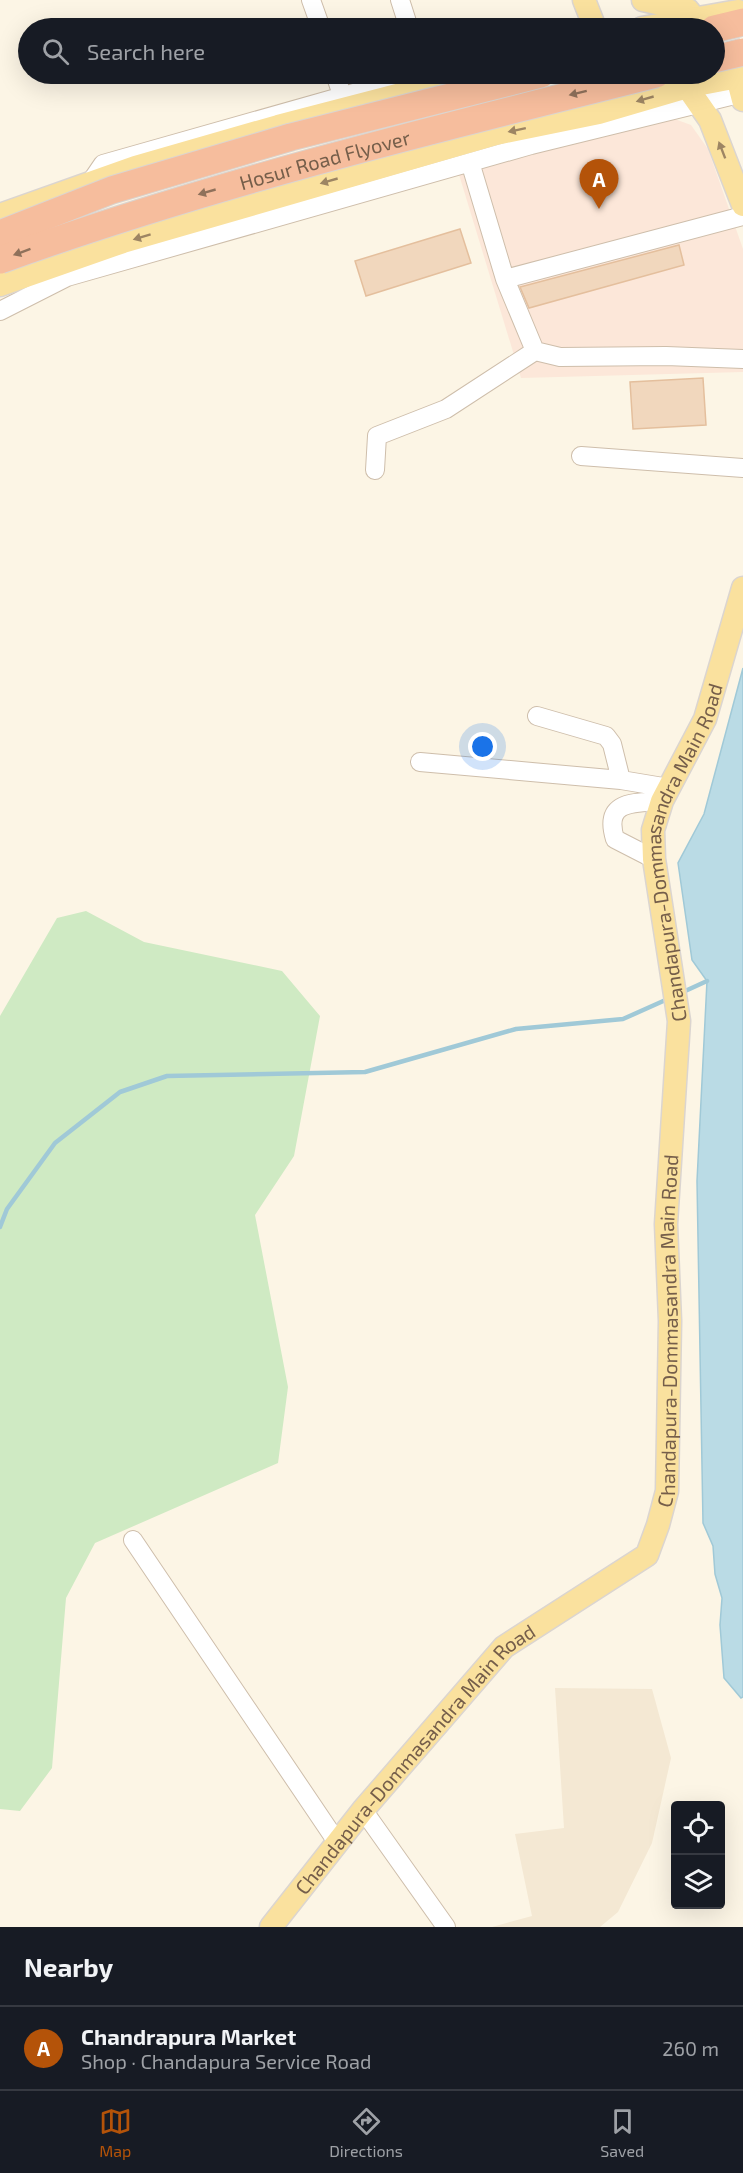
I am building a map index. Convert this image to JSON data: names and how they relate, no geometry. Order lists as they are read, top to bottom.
{
  "streets": {
    "highway": ["Hosur Road Flyover"],
    "main road": ["Chandapura-Dommasandra Main Road"]
  },
  "page": {
    "search": "Search here",
    "pins": "A",
    "heading": "Nearby",
    "list": [
      {
        "mark": "A",
        "name": "Chandrapura Market",
        "note": "Shop · Chandapura Service Road",
        "value": "260 m"
      }
    ],
    "nav": ["Map", "Directions", "Saved"]
  }
}
